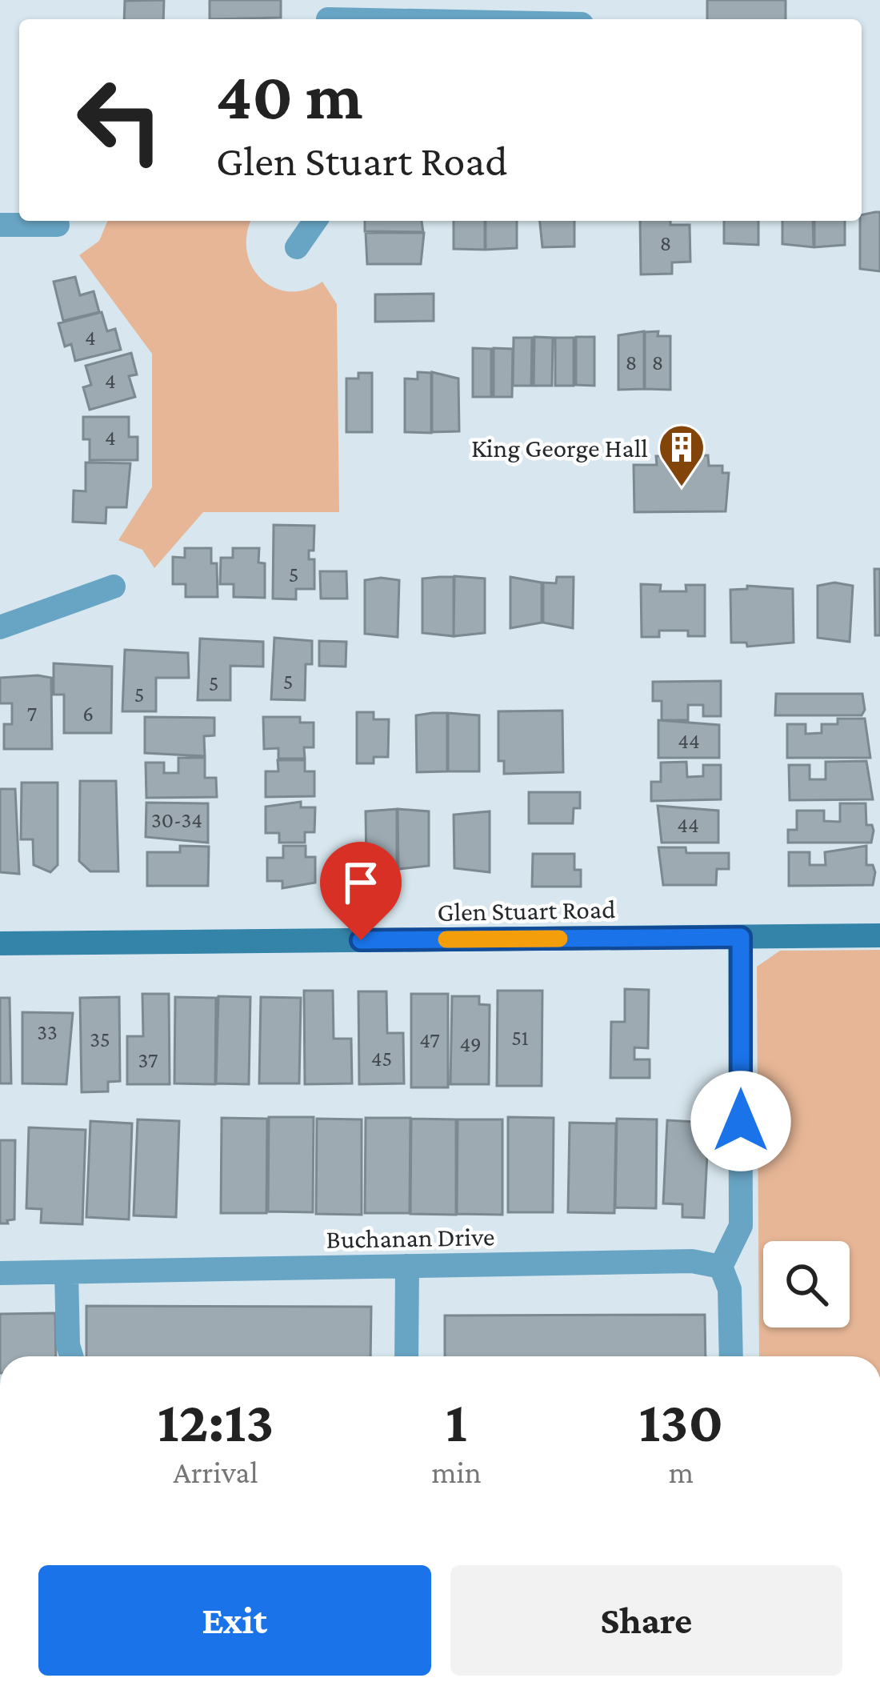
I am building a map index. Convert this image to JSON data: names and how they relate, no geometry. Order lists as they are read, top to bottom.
{
  "streets": {
    "street": ["Glen Stuart Road", "Buchanan Drive"]
  },
  "places": {
    "building": ["King George Hall"]
  },
  "house_numbers": [
    "8",
    "4",
    "8",
    "8",
    "4",
    "4",
    "5",
    "5",
    "5",
    "5",
    "7",
    "6",
    "44",
    "30-34",
    "44",
    "33",
    "51",
    "35",
    "47",
    "49",
    "45",
    "37"
  ],
  "page": {
    "turn": ["40 m", "Glen Stuart Road"],
    "eta": [
      "12:13",
      "Arrival",
      "1",
      "min",
      "130",
      "m"
    ],
    "buttons": ["Exit", "Share"]
  }
}
